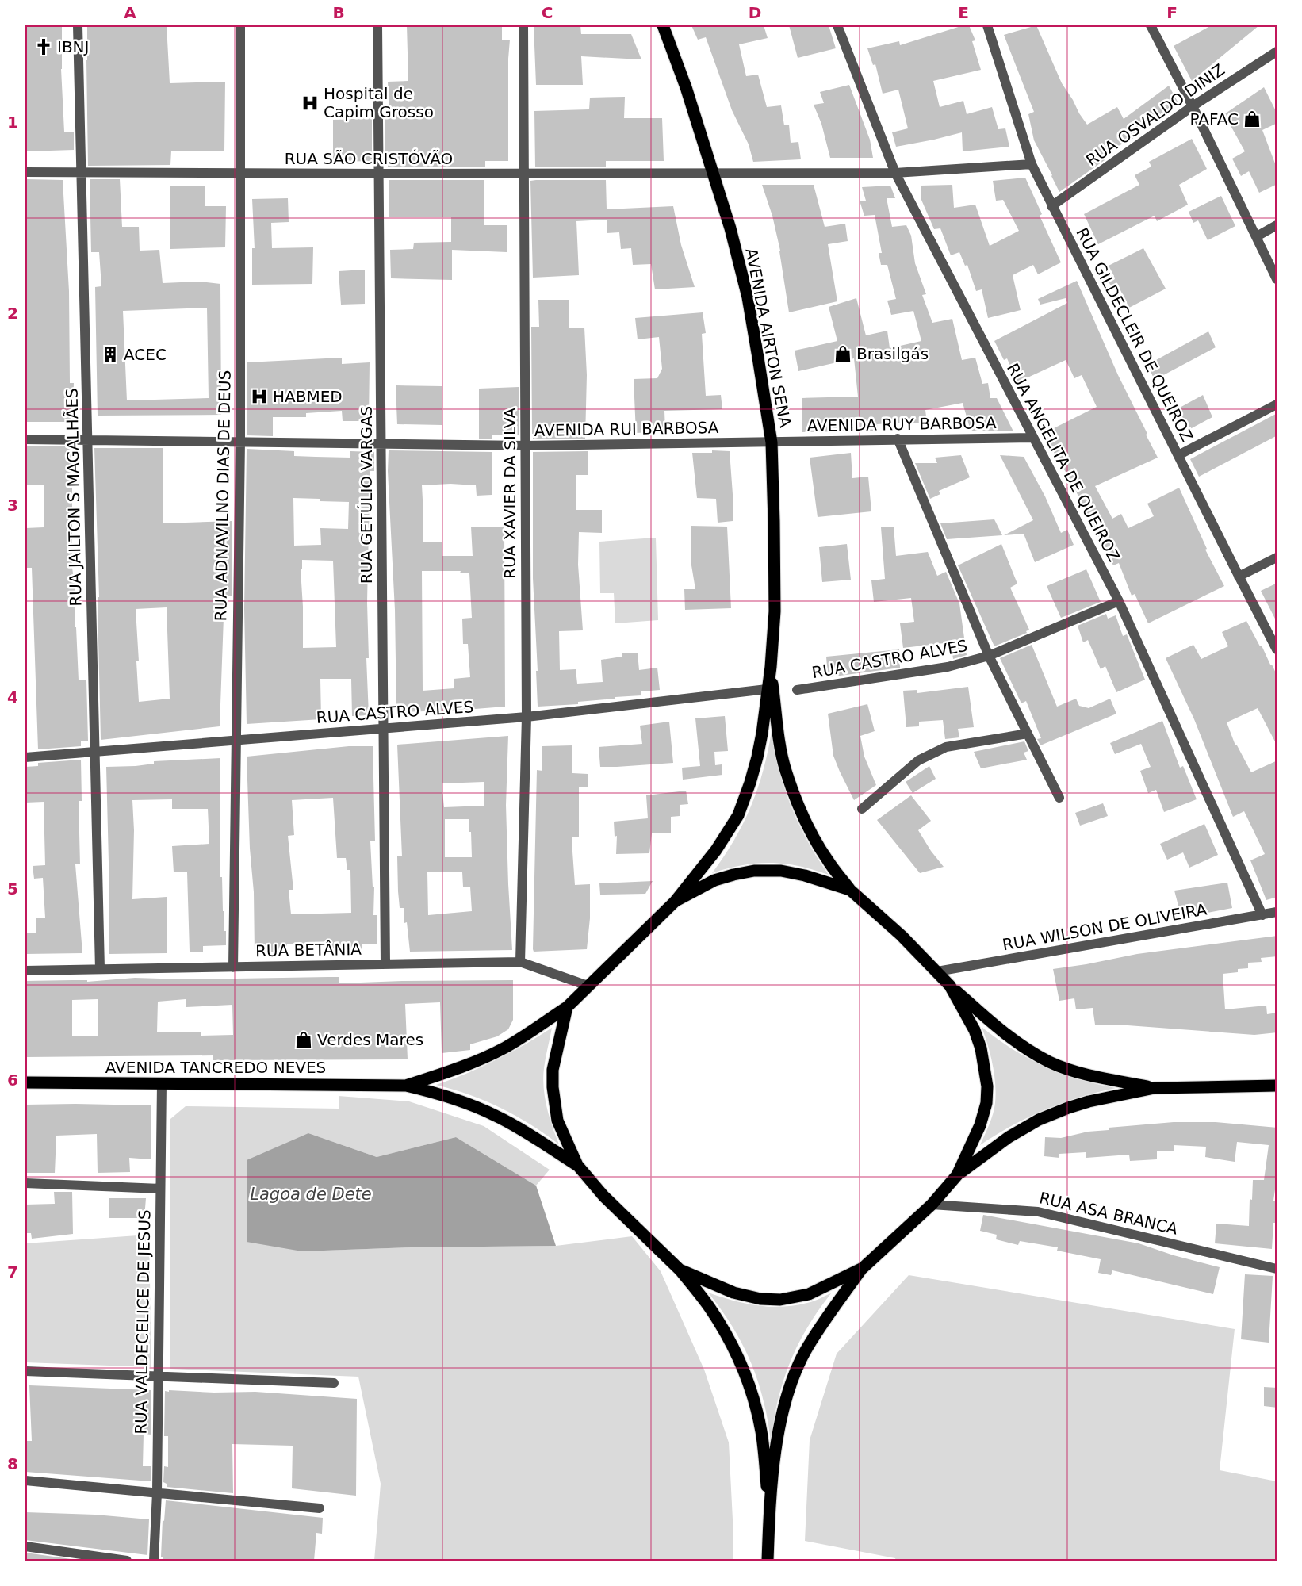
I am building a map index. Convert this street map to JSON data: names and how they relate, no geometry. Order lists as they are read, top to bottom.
{
  "streets": {
    "main road": ["AVENIDA AIRTON SENA", "AVENIDA TANCREDO NEVES"],
    "street": [
      "RUA OSVALDO DINIZ",
      "RUA SÃO CRISTÓVÃO",
      "RUA GILDECLEIR DE QUEIROZ",
      "AVENIDA RUY BARBOSA",
      "AVENIDA RUI BARBOSA",
      "RUA ANGELITA DE QUEIROZ",
      "RUA XAVIER DA SILVA",
      "RUA GETÚLIO VARGAS",
      "RUA ADNAVILNO DIAS DE DEUS",
      "RUA JAILTON S MAGALHÃES",
      "RUA CASTRO ALVES",
      "RUA WILSON DE OLIVEIRA",
      "RUA BETÂNIA",
      "RUA ASA BRANCA",
      "RUA VALDECELICE DE JESUS"
    ]
  },
  "crossings": [
    ["RUA OSVALDO DINIZ", "RUA GILDECLEIR DE QUEIROZ"],
    ["RUA SÃO CRISTÓVÃO", "RUA GILDECLEIR DE QUEIROZ"],
    ["RUA SÃO CRISTÓVÃO", "AVENIDA AIRTON SENA"],
    ["RUA SÃO CRISTÓVÃO", "RUA ANGELITA DE QUEIROZ"],
    ["RUA SÃO CRISTÓVÃO", "RUA XAVIER DA SILVA"],
    ["RUA SÃO CRISTÓVÃO", "RUA GETÚLIO VARGAS"],
    ["RUA SÃO CRISTÓVÃO", "RUA ADNAVILNO DIAS DE DEUS"],
    ["RUA SÃO CRISTÓVÃO", "RUA JAILTON S MAGALHÃES"],
    ["AVENIDA AIRTON SENA", "AVENIDA RUY BARBOSA"],
    ["AVENIDA AIRTON SENA", "AVENIDA RUI BARBOSA"],
    ["AVENIDA RUY BARBOSA", "AVENIDA RUI BARBOSA"],
    ["AVENIDA RUY BARBOSA", "RUA ANGELITA DE QUEIROZ"],
    ["AVENIDA RUI BARBOSA", "RUA XAVIER DA SILVA"],
    ["AVENIDA RUI BARBOSA", "RUA GETÚLIO VARGAS"],
    ["AVENIDA RUI BARBOSA", "RUA ADNAVILNO DIAS DE DEUS"],
    ["AVENIDA RUI BARBOSA", "RUA JAILTON S MAGALHÃES"],
    ["RUA ANGELITA DE QUEIROZ", "RUA CASTRO ALVES"],
    ["RUA ANGELITA DE QUEIROZ", "RUA WILSON DE OLIVEIRA"],
    ["RUA XAVIER DA SILVA", "RUA CASTRO ALVES"],
    ["RUA XAVIER DA SILVA", "RUA BETÂNIA"],
    ["RUA GETÚLIO VARGAS", "RUA CASTRO ALVES"],
    ["RUA GETÚLIO VARGAS", "RUA BETÂNIA"],
    ["RUA ADNAVILNO DIAS DE DEUS", "RUA CASTRO ALVES"],
    ["RUA ADNAVILNO DIAS DE DEUS", "RUA BETÂNIA"],
    ["RUA JAILTON S MAGALHÃES", "RUA CASTRO ALVES"],
    ["RUA JAILTON S MAGALHÃES", "RUA BETÂNIA"],
    ["AVENIDA TANCREDO NEVES", "RUA VALDECELICE DE JESUS"]
  ],
  "water": ["Lagoa de Dete"],
  "places": {
    "church": ["IBNJ"],
    "hospital": ["Hospital de Capim Grosso", "HABMED"],
    "shop": ["PAFAC", "Brasilgás", "Verdes Mares"],
    "building": ["ACEC"]
  },
  "grid": {
    "columns": [
      "A",
      "B",
      "C",
      "D",
      "E",
      "F"
    ],
    "rows": [
      "1",
      "2",
      "3",
      "4",
      "5",
      "6",
      "7",
      "8"
    ]
  }
}
